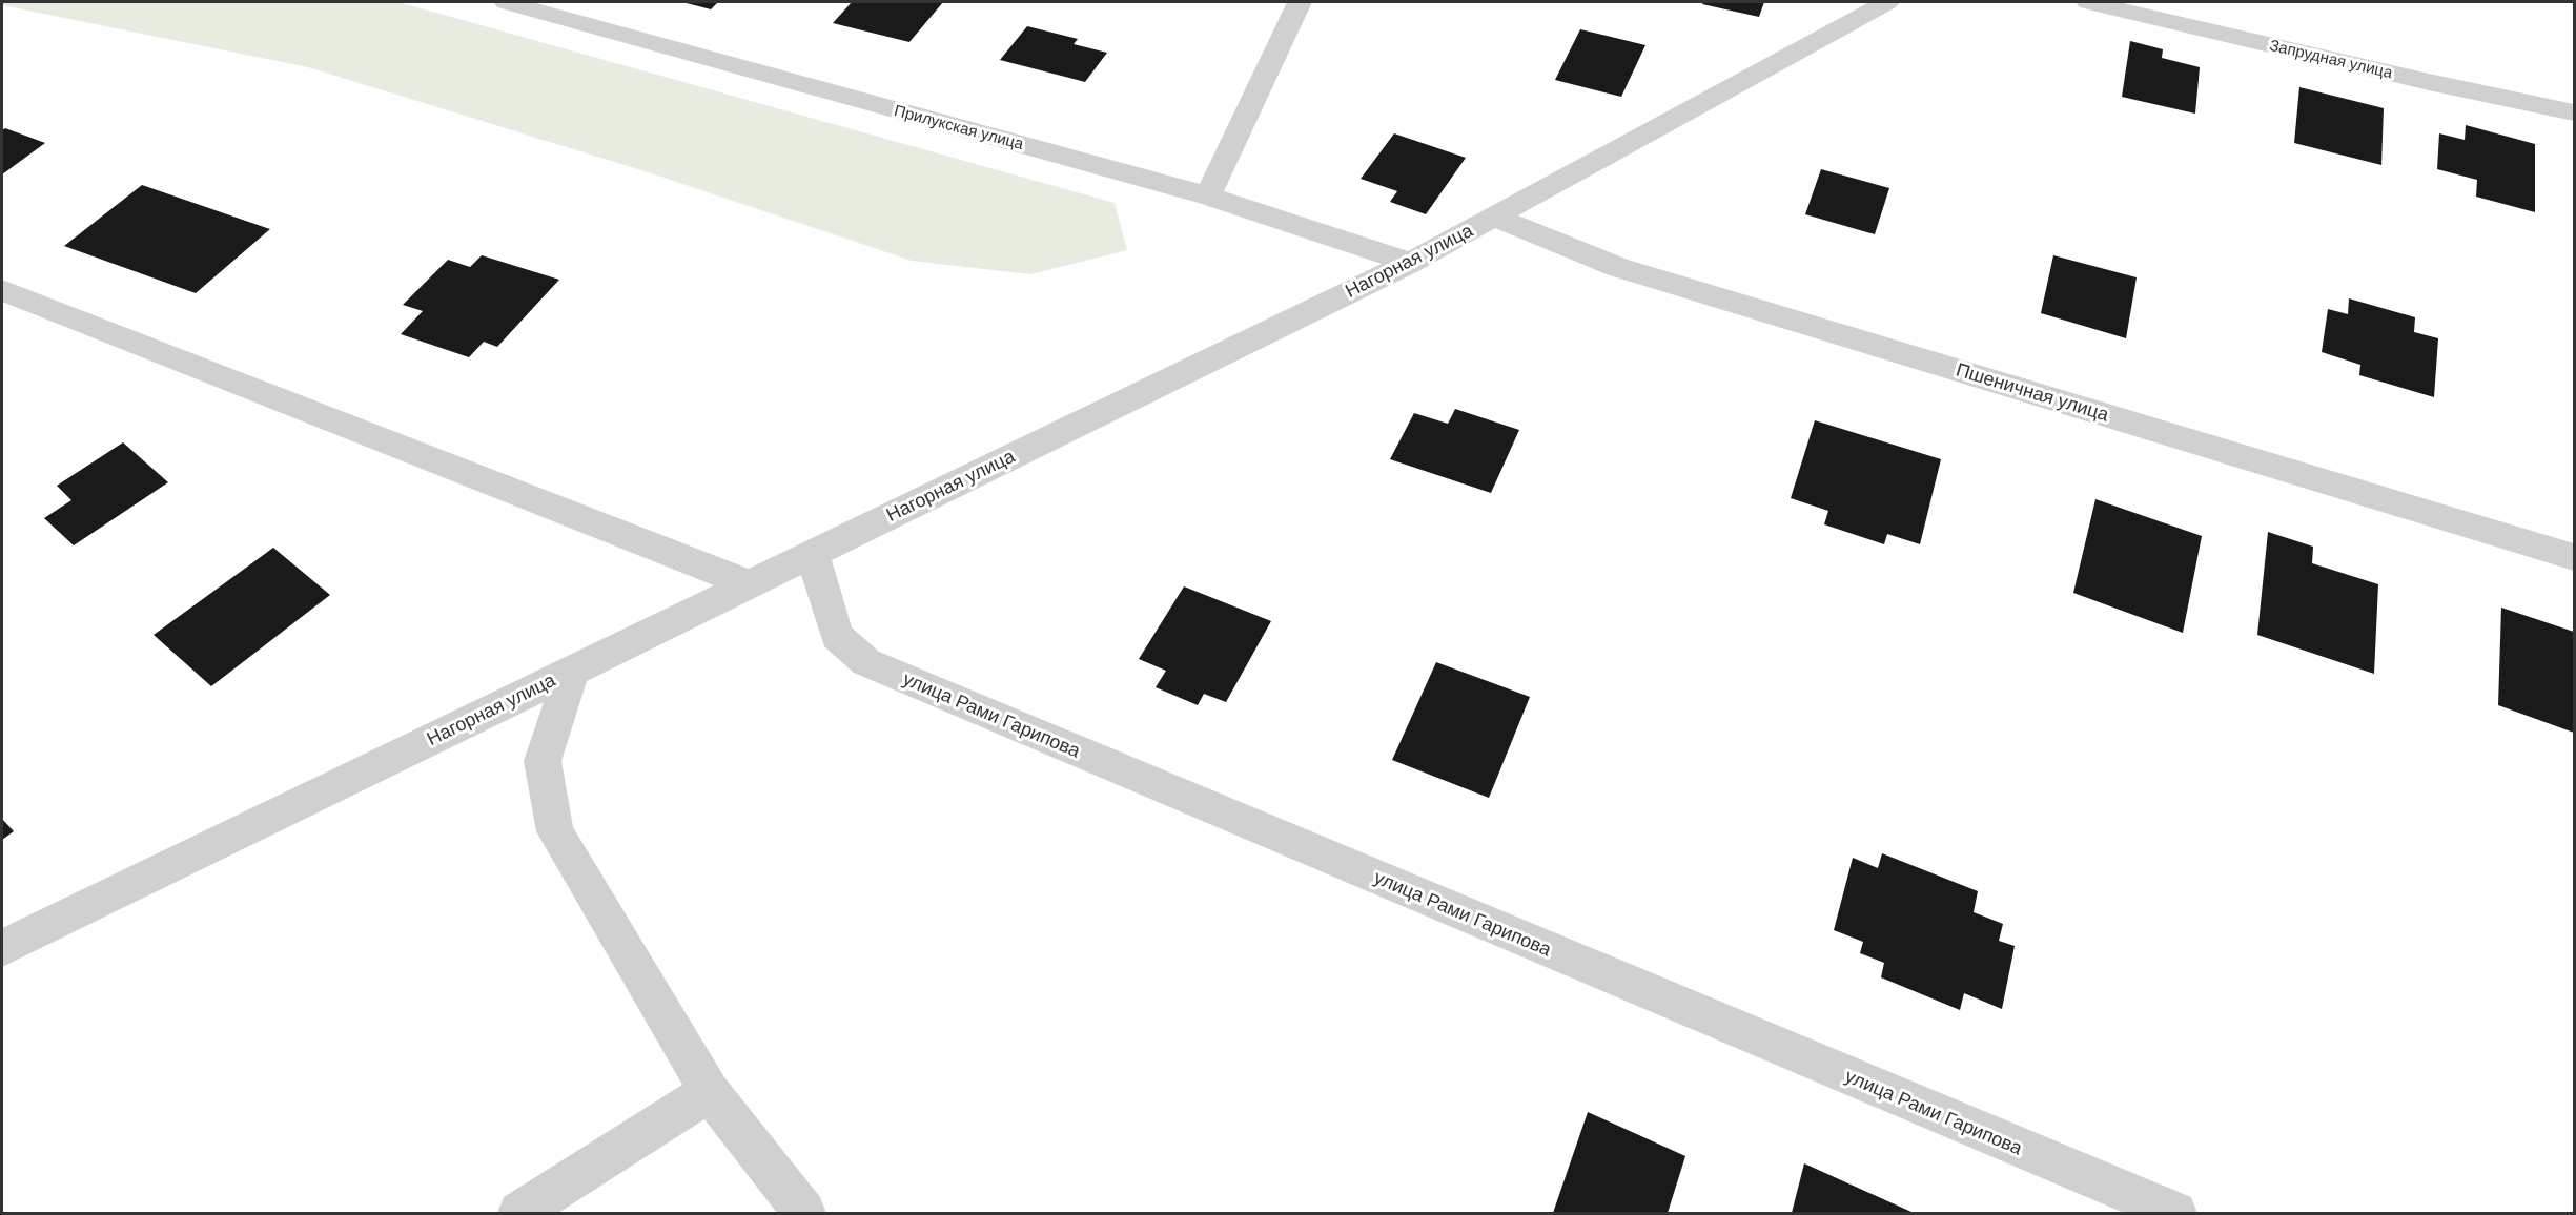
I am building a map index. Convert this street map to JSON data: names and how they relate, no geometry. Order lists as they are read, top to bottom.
{
  "streets": {
    "street": [
      "Запрудная улица",
      "Прилукская улица",
      "Нагорная улица",
      "Пшеничная улица",
      "улица Рами Гарипова"
    ]
  },
  "crossings": [
    ["Прилукская улица", "Нагорная улица"],
    ["Нагорная улица", "Пшеничная улица"],
    ["Нагорная улица", "улица Рами Гарипова"]
  ]
}
